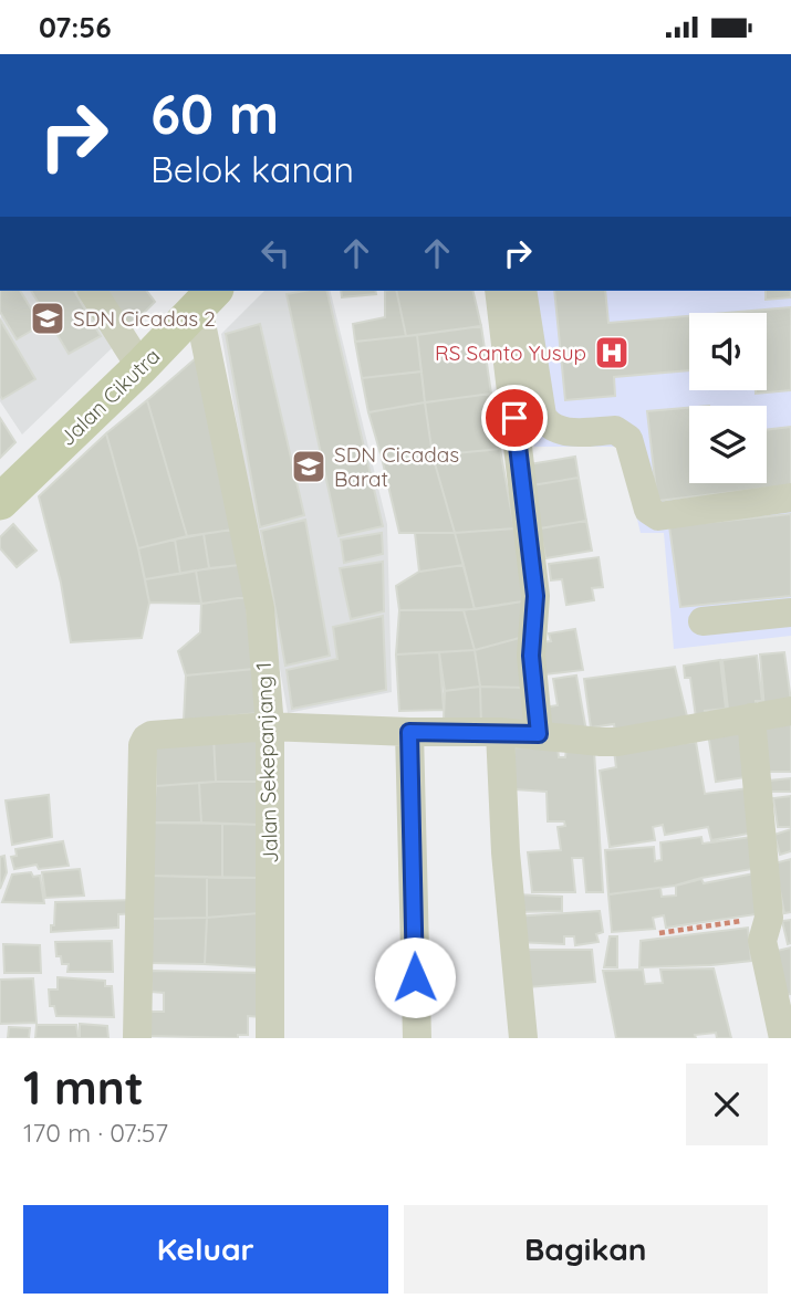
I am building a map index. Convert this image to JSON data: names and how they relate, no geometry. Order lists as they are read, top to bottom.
{
  "streets": {
    "main road": ["Jalan Cikutra"],
    "street": ["Jalan Sekepanjang 1"]
  },
  "crossings": [
    ["Jalan Cikutra", "Jalan Sekepanjang 1"]
  ],
  "places": {
    "school or university": ["SDN Cicadas 2", "SDN Cicadas Barat"],
    "hospital": ["RS Santo Yusup"]
  },
  "page": {
    "status": "07:56",
    "turn": ["60 m", "Belok kanan"],
    "heading": ["1 mnt", "170 m · 07:57"],
    "buttons": ["Keluar", "Bagikan"]
  }
}
